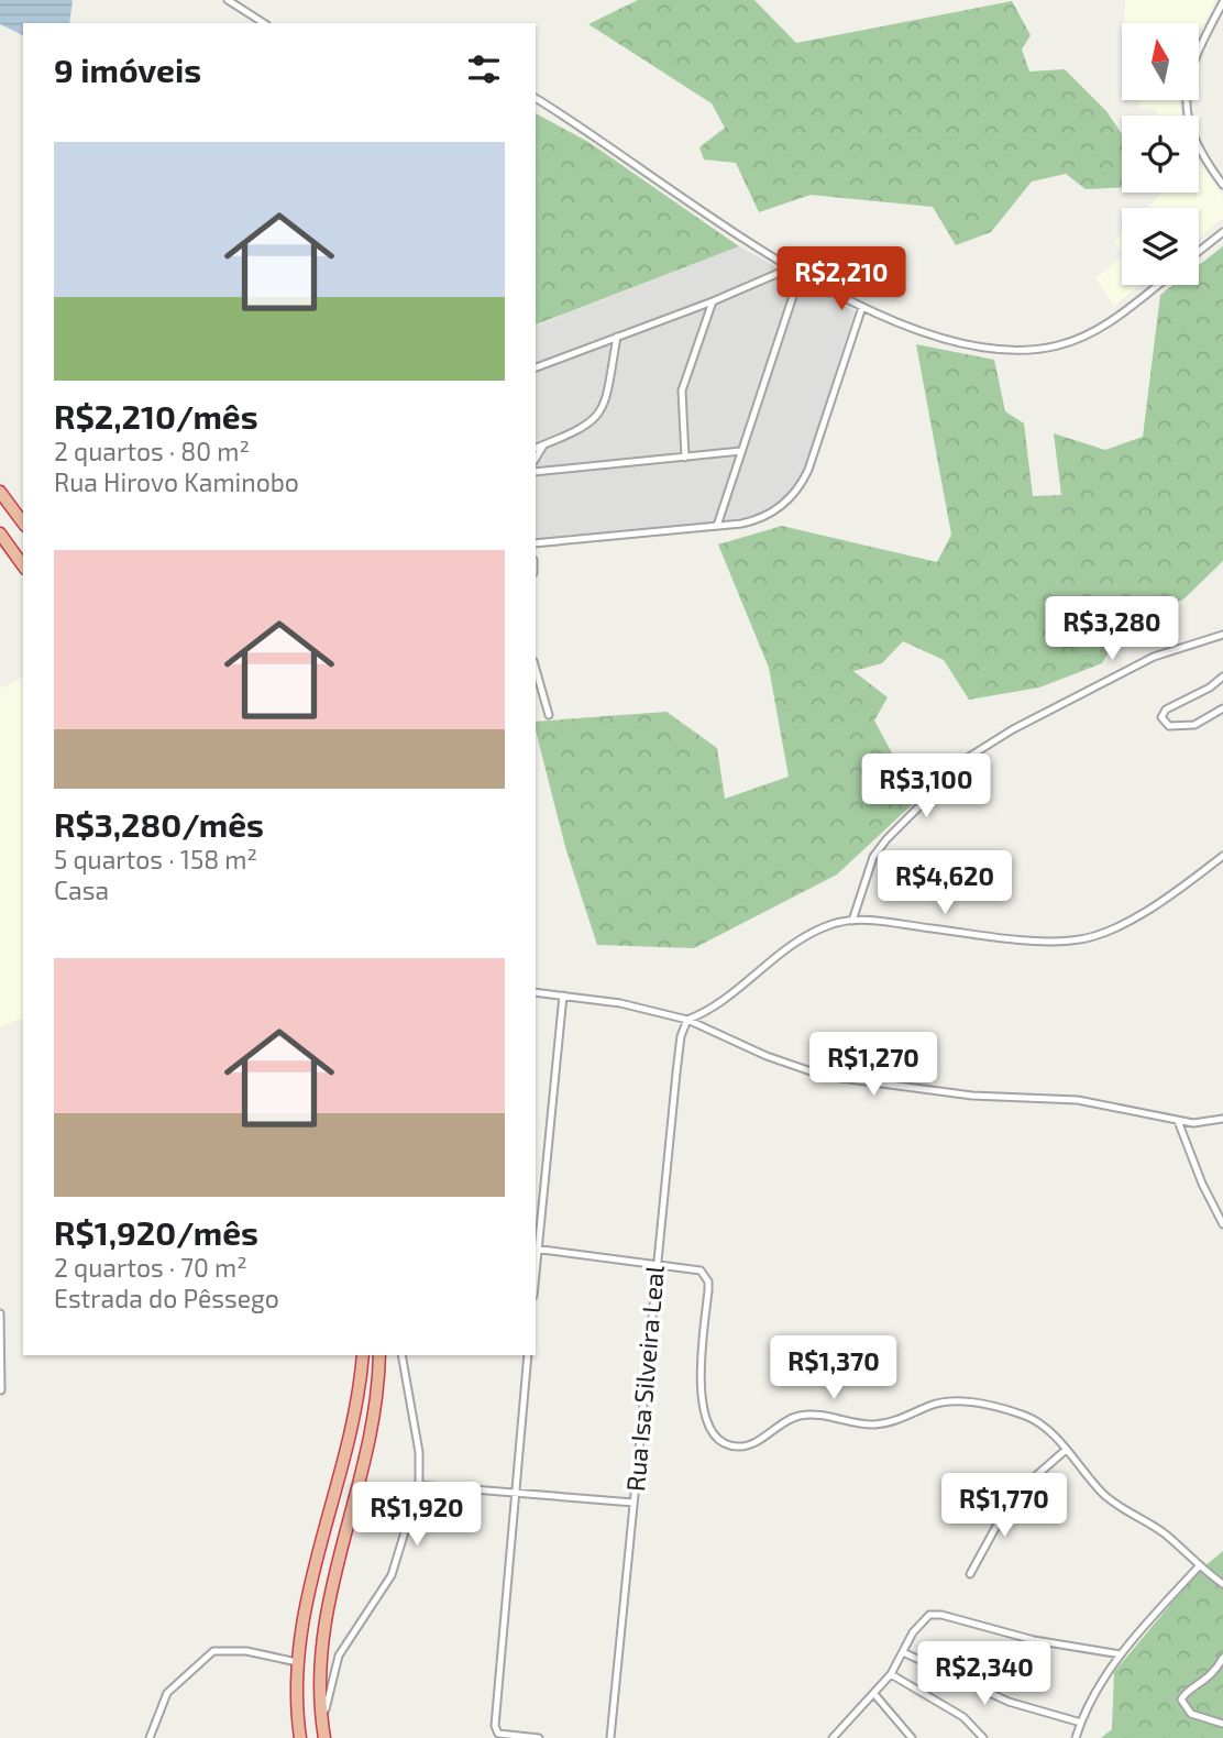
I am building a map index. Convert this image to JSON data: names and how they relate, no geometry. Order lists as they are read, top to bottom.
{
  "streets": {
    "street": ["Rua Isa Silveira Leal"]
  },
  "north": "top",
  "page": {
    "heading": "9 imóveis",
    "list": [
      {
        "name": "R$2,210/mês",
        "note": "2 quartos · 80 m² · Rua Hirovo Kaminobo"
      },
      {
        "name": "R$3,280/mês",
        "note": "5 quartos · 158 m² · Casa"
      },
      {
        "name": "R$1,920/mês",
        "note": "2 quartos · 70 m² · Estrada do Pêssego"
      }
    ],
    "price": [
      "R$2,210",
      "R$3,280",
      "R$3,100",
      "R$4,620",
      "R$1,270",
      "R$1,370",
      "R$1,770",
      "R$1,920",
      "R$2,340"
    ]
  }
}
